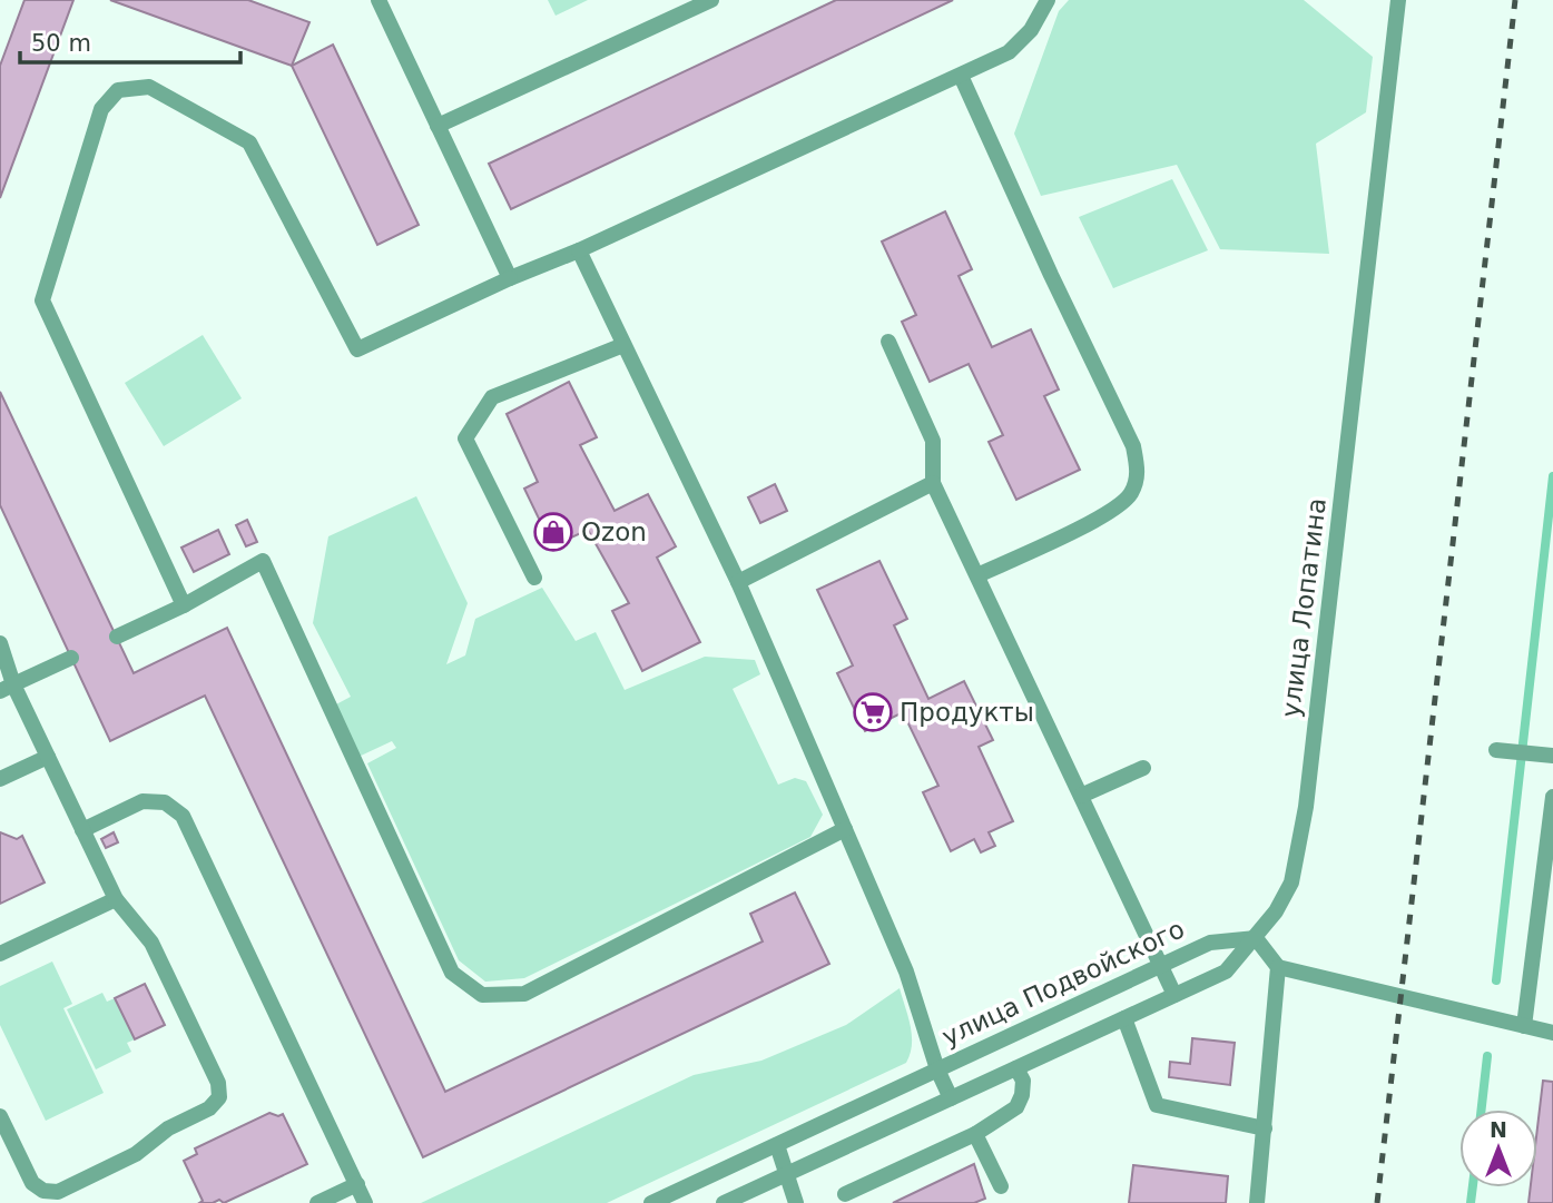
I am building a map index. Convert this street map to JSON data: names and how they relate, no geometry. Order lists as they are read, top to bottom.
{
  "streets": {
    "street": ["улица Лопатина", "улица Подвойского"]
  },
  "crossings": [
    ["улица Лопатина", "улица Подвойского"]
  ],
  "places": {
    "shop": ["Ozon"],
    "supermarket": ["Продукты"]
  },
  "scale_bar": "50 m",
  "north": "top"
}
